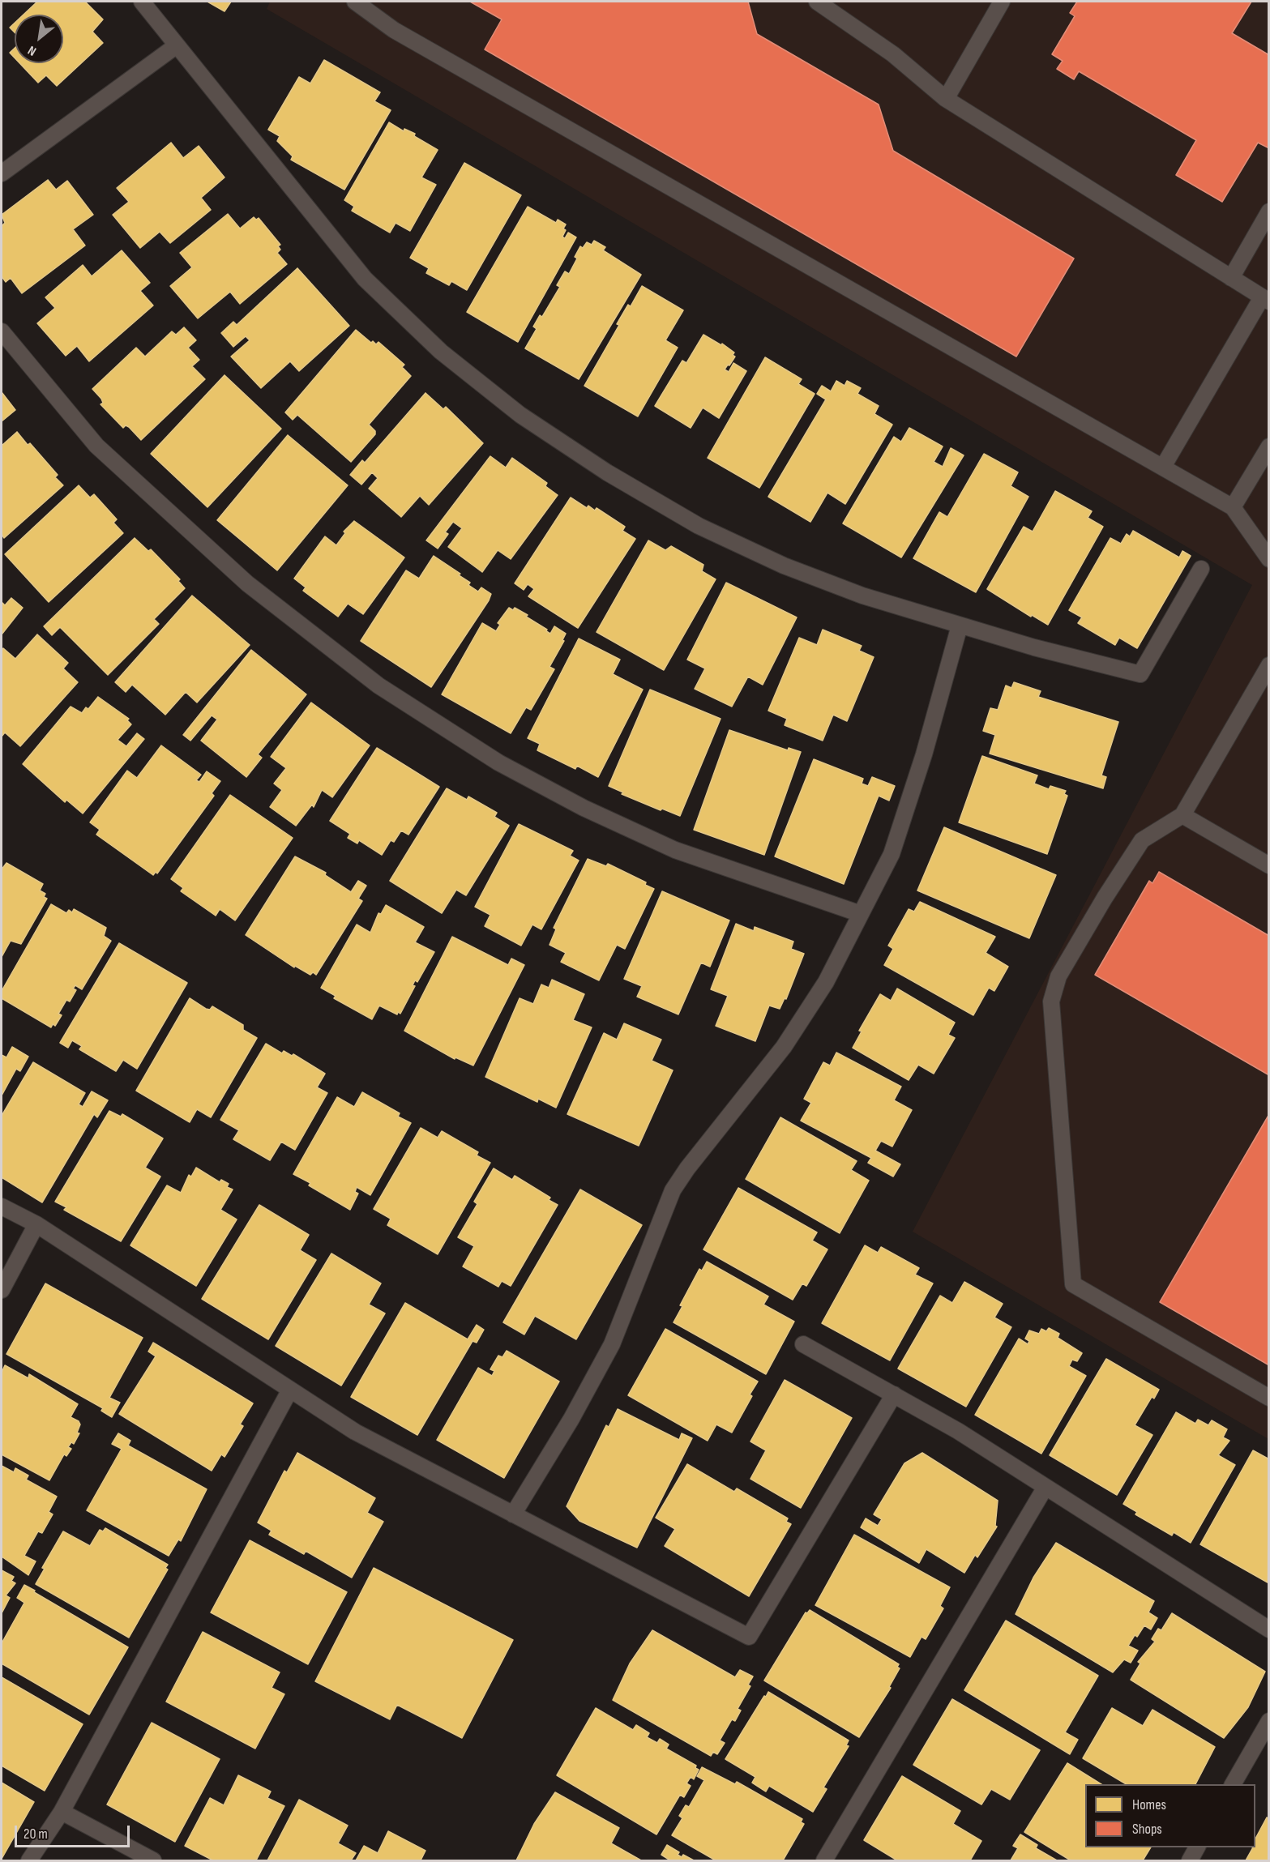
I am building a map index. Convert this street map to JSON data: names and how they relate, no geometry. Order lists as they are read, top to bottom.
{
  "legend": ["Homes", "Shops"],
  "scale_bar": "20 m",
  "north": "bottom left"
}
